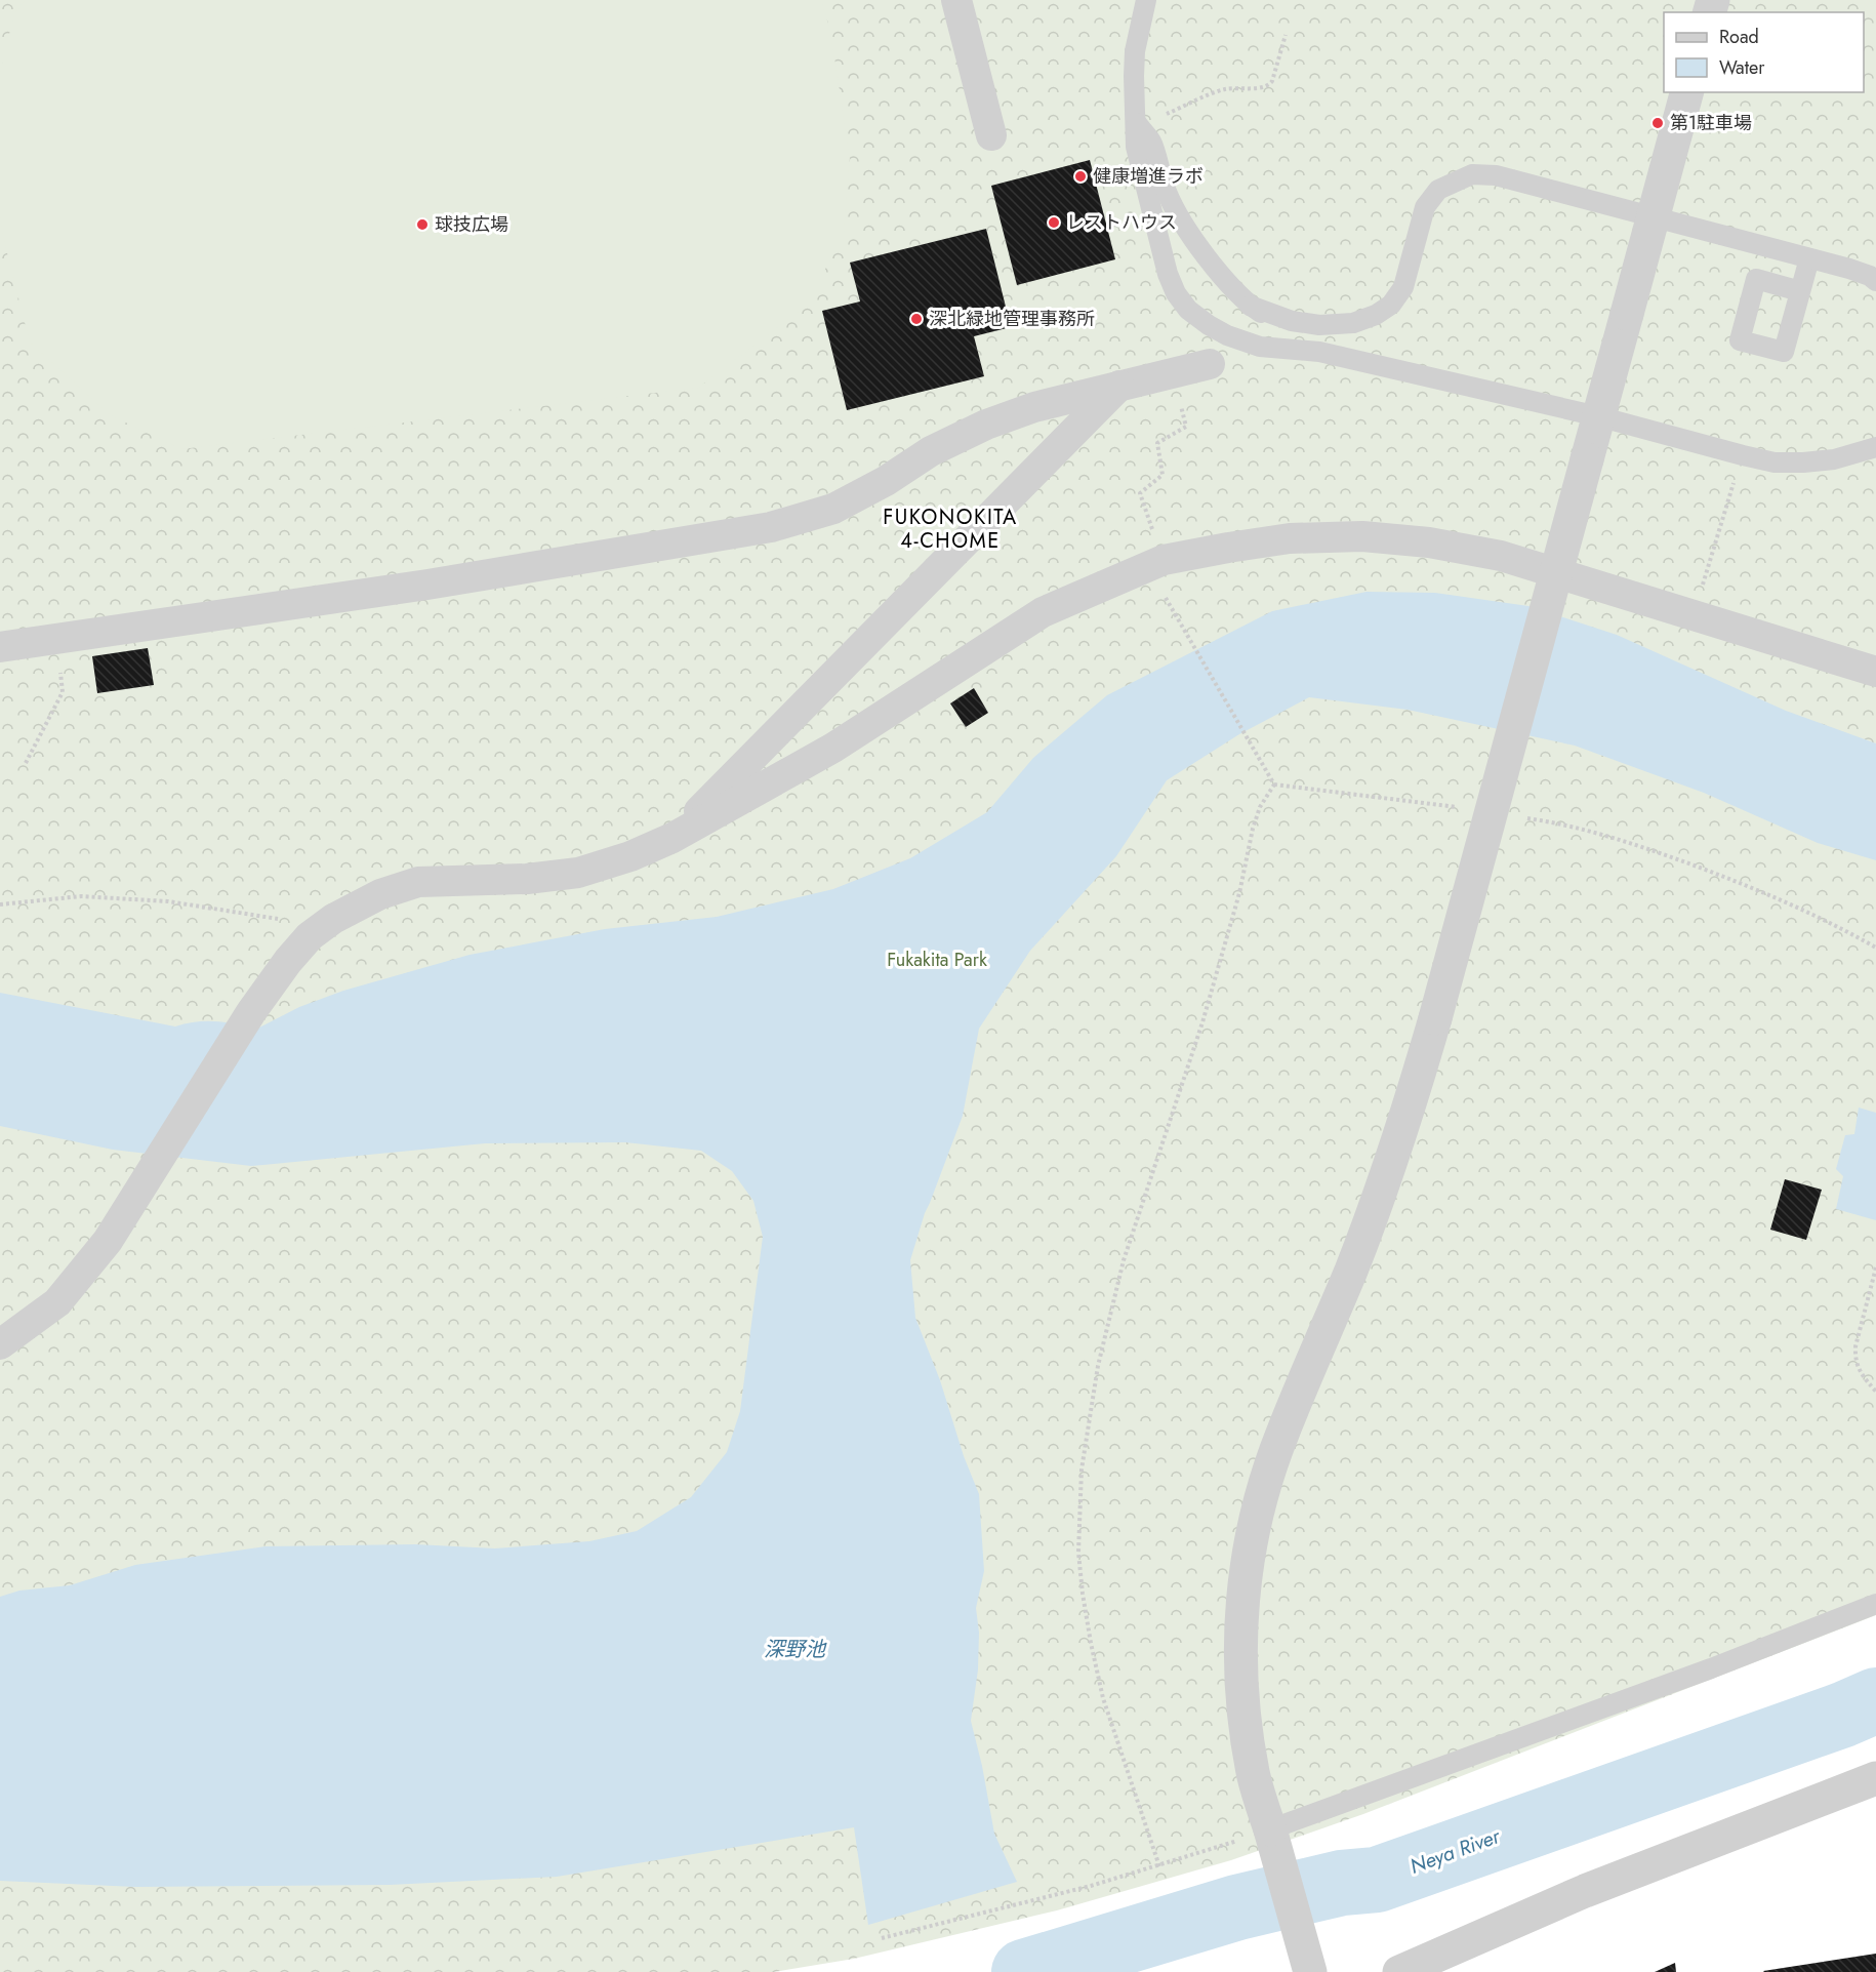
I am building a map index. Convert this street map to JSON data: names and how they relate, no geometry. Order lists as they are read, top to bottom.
{
  "districts": ["FUKONOKITA 4-CHOME"],
  "water": ["深野池", "Neya River"],
  "parks": ["Fukakita Park"],
  "places": [
    "第1駐車場",
    "健康増進ラボ",
    "レストハウス",
    "球技広場",
    "深北緑地管理事務所"
  ],
  "legend": ["Road", "Water"]
}
